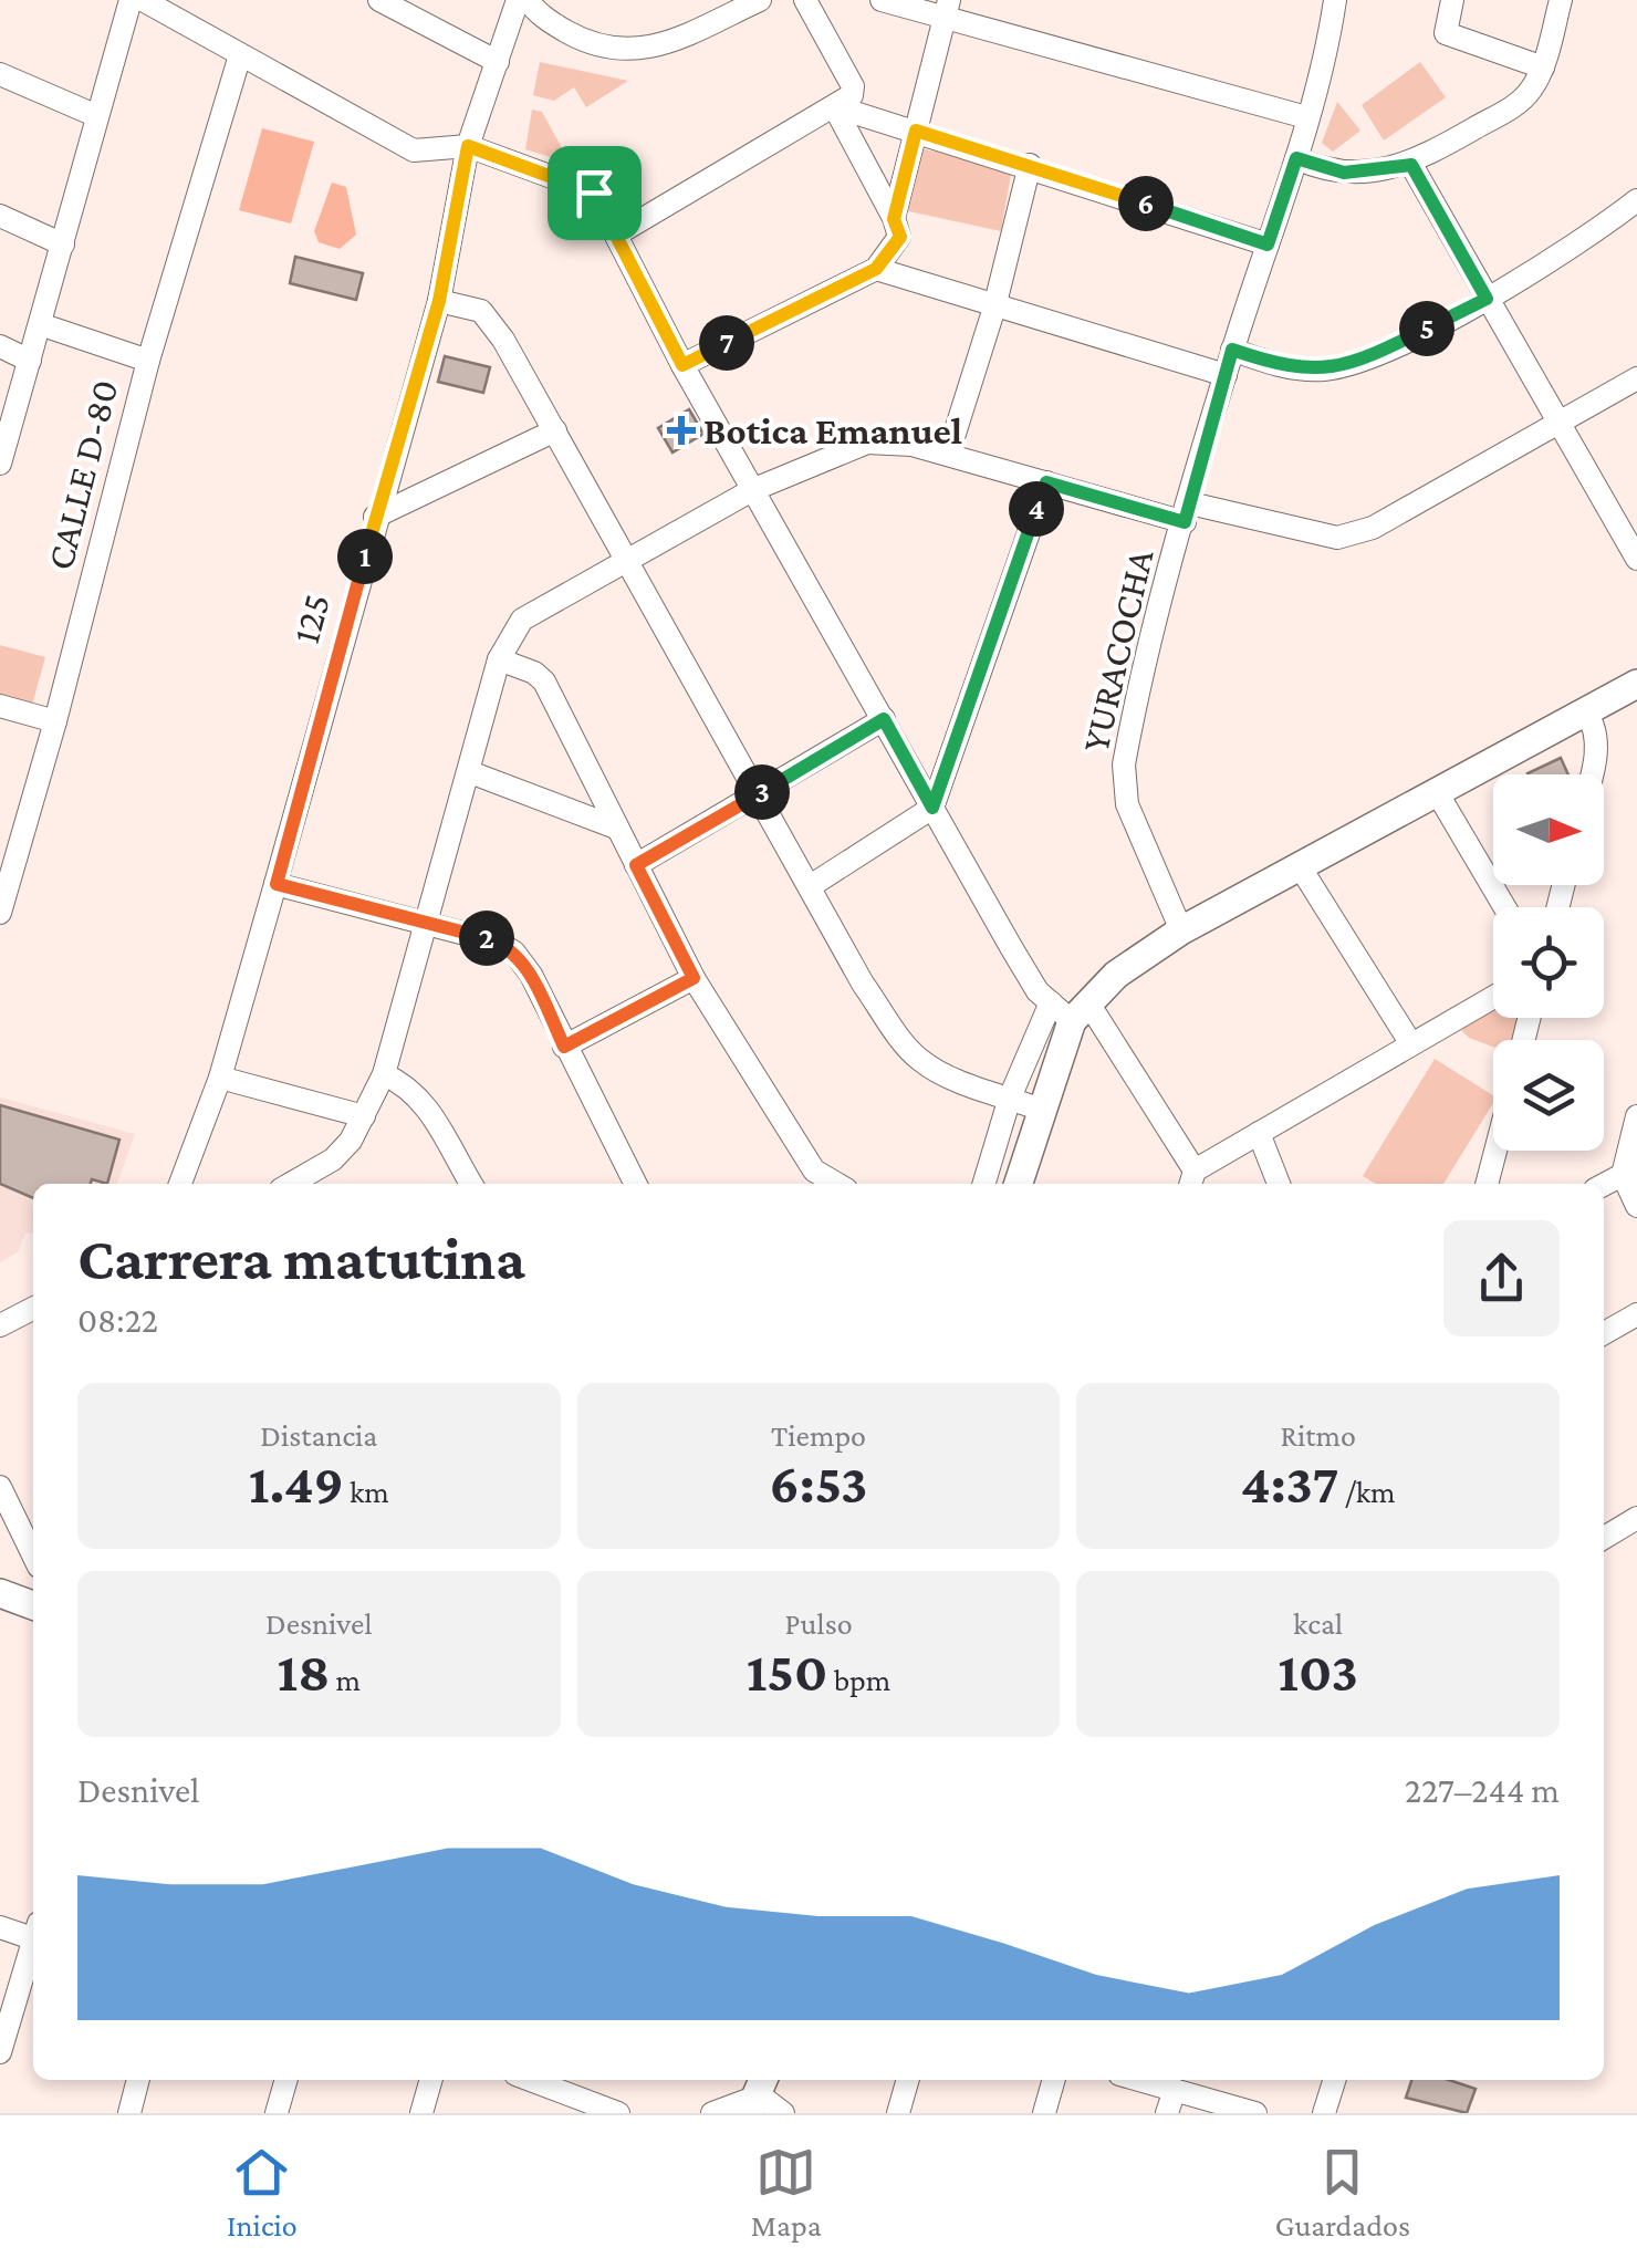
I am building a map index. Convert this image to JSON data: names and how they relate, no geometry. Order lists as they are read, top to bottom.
{
  "streets": {
    "street": ["CALLE D-80", "125", "YURACOCHA"]
  },
  "places": {
    "health": ["Botica Emanuel"]
  },
  "north": "right",
  "page": {
    "pins": [
      "6",
      "5",
      "7",
      "4",
      "1",
      "3",
      "2"
    ],
    "heading": ["Carrera matutina", "08:22"],
    "stats": [
      ["Distancia", "1.49 km"],
      ["Tiempo", "6:53"],
      ["Ritmo", "4:37 /km"],
      ["Desnivel", "18 m"],
      ["Pulso", "150 bpm"],
      ["kcal", "103"]
    ],
    "chart": ["Desnivel", "227–244 m"],
    "tabs": ["Inicio", "Mapa", "Guardados"]
  }
}
